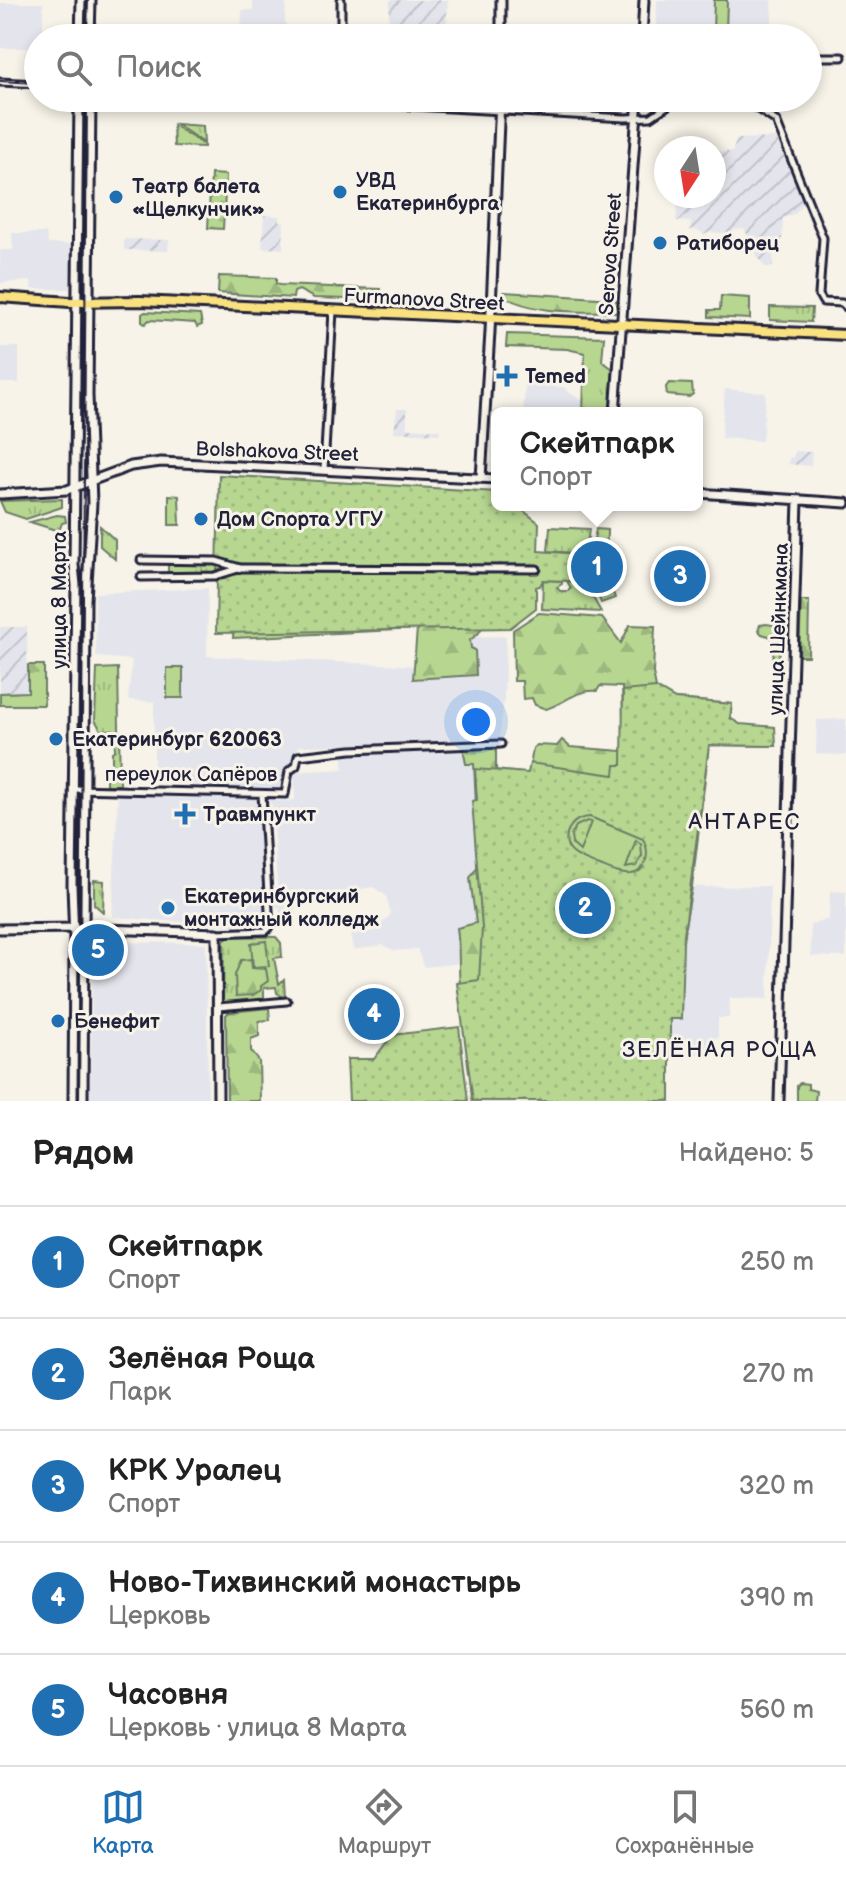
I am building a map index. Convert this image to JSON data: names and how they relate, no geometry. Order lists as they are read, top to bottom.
{
  "streets": {
    "main road": ["Furmanova Street"],
    "street": [
      "Serova Street",
      "Bolshakova Street",
      "улица 8 Марта",
      "улица Шейнкмана",
      "переулок Сапёров"
    ]
  },
  "crossings": [
    ["Serova Street", "Furmanova Street"],
    ["Furmanova Street", "улица 8 Марта"],
    ["Bolshakova Street", "улица 8 Марта"],
    ["улица 8 Марта", "переулок Сапёров"]
  ],
  "districts": ["АНТАРЕС", "ЗЕЛЁНАЯ РОЩА"],
  "places": {
    "other": [
      "УВД Екатеринбурга",
      "Театр балета «Щелкунчик»",
      "Ратиборец",
      "Дом Спорта УГГУ",
      "Екатеринбург 620063",
      "Екатеринбургский монтажный колледж",
      "Бенефит"
    ],
    "health": ["Temed", "Травмпункт"]
  },
  "north": "bottom",
  "page": {
    "search": "Поиск",
    "popup": ["Скейтпарк", "Спорт"],
    "pins": [
      "1",
      "3",
      "2",
      "5",
      "4"
    ],
    "heading": ["Рядом", "Найдено: 5"],
    "list": [
      {
        "mark": "1",
        "name": "Скейтпарк",
        "note": "Спорт",
        "value": "250 m"
      },
      {
        "mark": "2",
        "name": "Зелёная Роща",
        "note": "Парк",
        "value": "270 m"
      },
      {
        "mark": "3",
        "name": "КРК Уралец",
        "note": "Спорт",
        "value": "320 m"
      },
      {
        "mark": "4",
        "name": "Ново-Тихвинский монастырь",
        "note": "Церковь",
        "value": "390 m"
      },
      {
        "mark": "5",
        "name": "Часовня",
        "note": "Церковь · улица 8 Марта",
        "value": "560 m"
      }
    ],
    "nav": ["Карта", "Маршрут", "Сохранённые"]
  }
}
